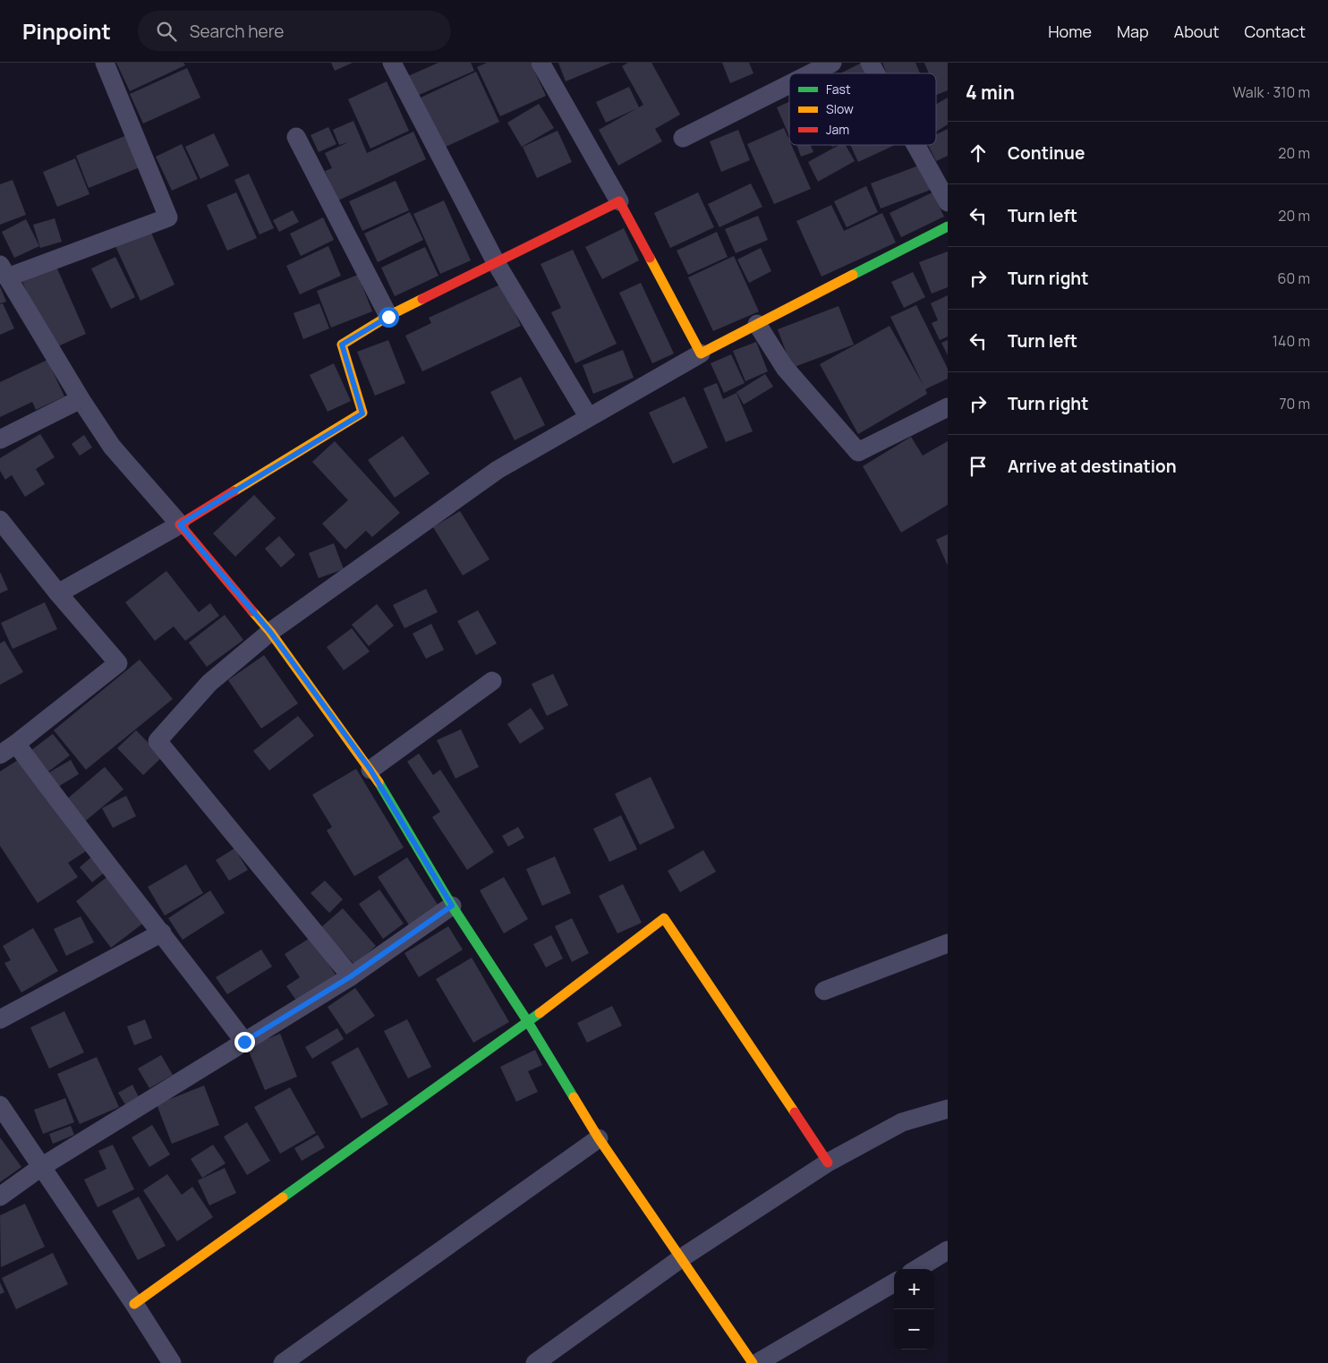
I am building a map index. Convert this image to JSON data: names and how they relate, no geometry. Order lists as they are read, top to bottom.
{
  "legend": ["Fast", "Slow", "Jam"],
  "page": {
    "header": "Pinpoint",
    "search": "Search here",
    "nav": [
      "Home",
      "Map",
      "About",
      "Contact"
    ],
    "heading": ["4 min", "Walk · 310 m"],
    "list": [
      ["Continue", "20 m"],
      ["Turn left", "20 m"],
      ["Turn right", "60 m"],
      ["Turn left", "140 m"],
      ["Turn right", "70 m"],
      "Arrive at destination"
    ],
    "map_buttons": ["+", "−"]
  }
}
